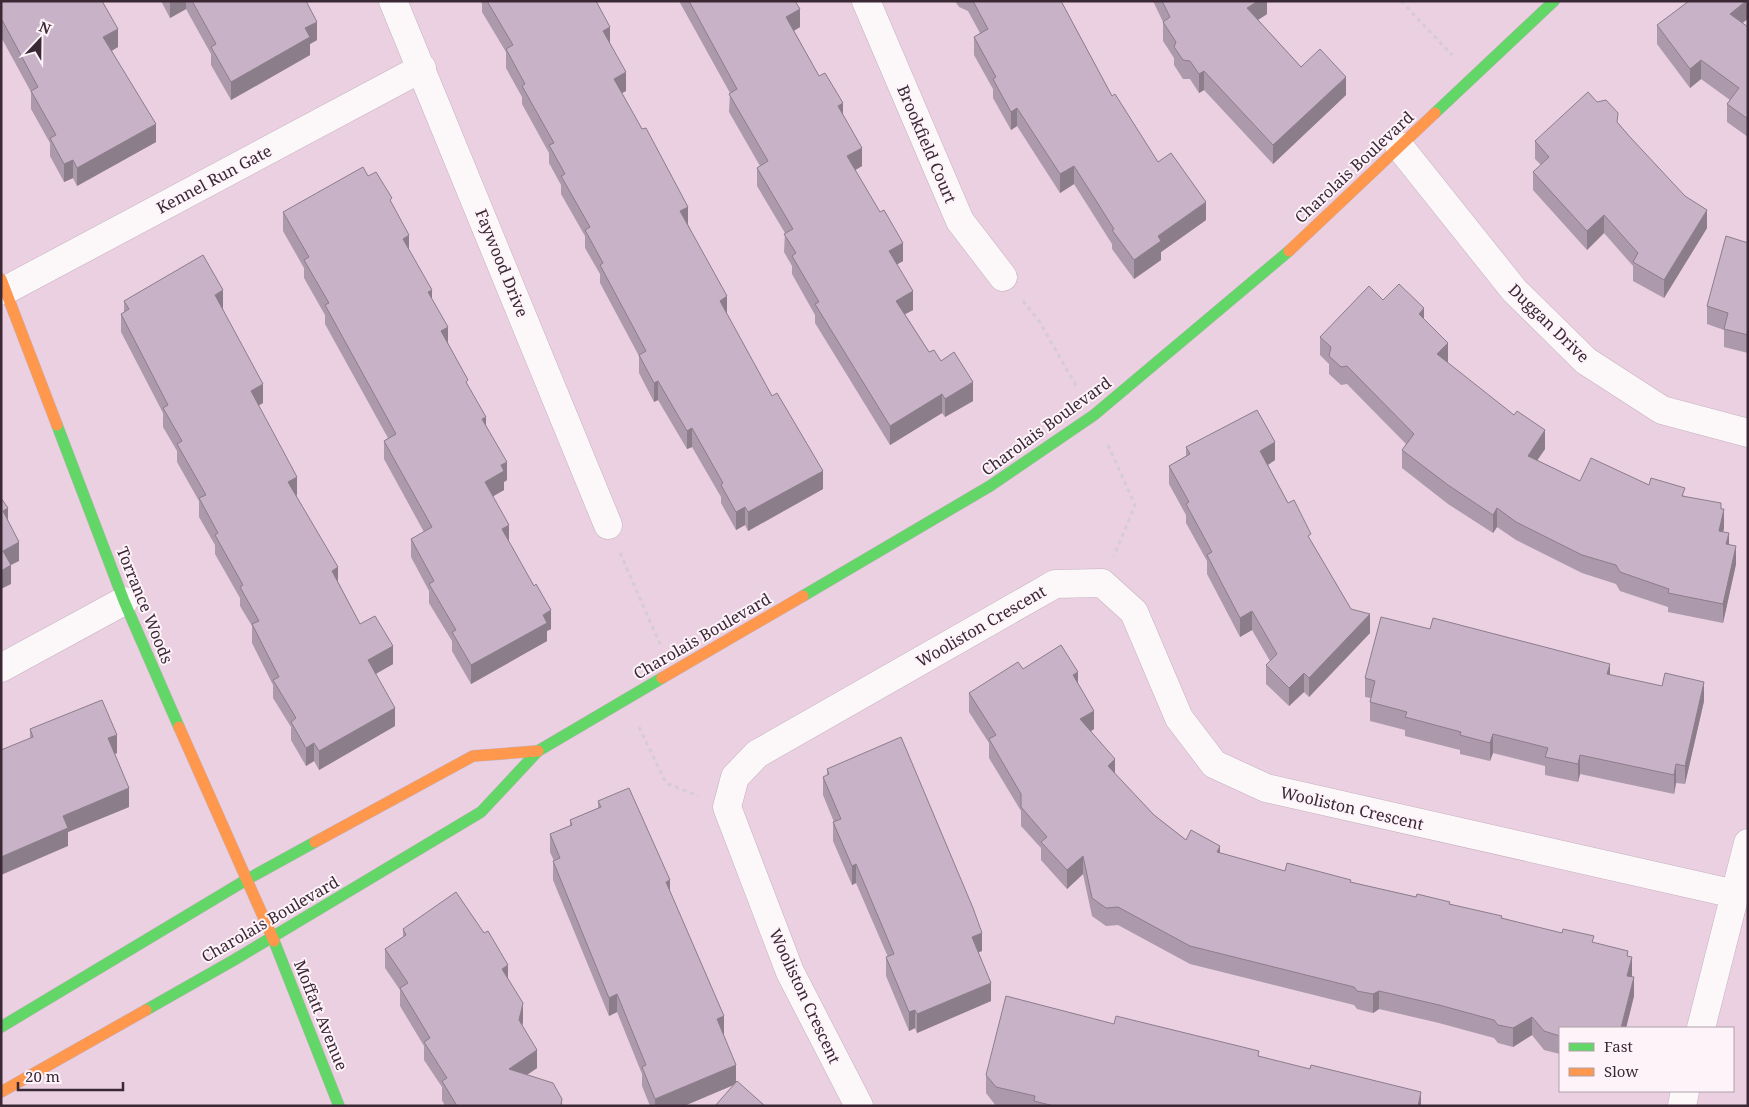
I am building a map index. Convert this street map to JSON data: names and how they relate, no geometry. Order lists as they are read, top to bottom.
{
  "streets": {
    "street": [
      "Brookfield Court",
      "Charolais Boulevard",
      "Kennel Run Gate",
      "Faywood Drive",
      "Duggan Drive",
      "Torrance Woods",
      "Wooliston Crescent",
      "Moffatt Avenue"
    ]
  },
  "crossings": [
    ["Charolais Boulevard", "Duggan Drive"],
    ["Charolais Boulevard", "Torrance Woods"],
    ["Charolais Boulevard", "Moffatt Avenue"],
    ["Kennel Run Gate", "Faywood Drive"],
    ["Kennel Run Gate", "Torrance Woods"],
    ["Torrance Woods", "Moffatt Avenue"]
  ],
  "legend": ["Fast", "Slow"],
  "scale_bar": "20 m",
  "north": "top"
}
